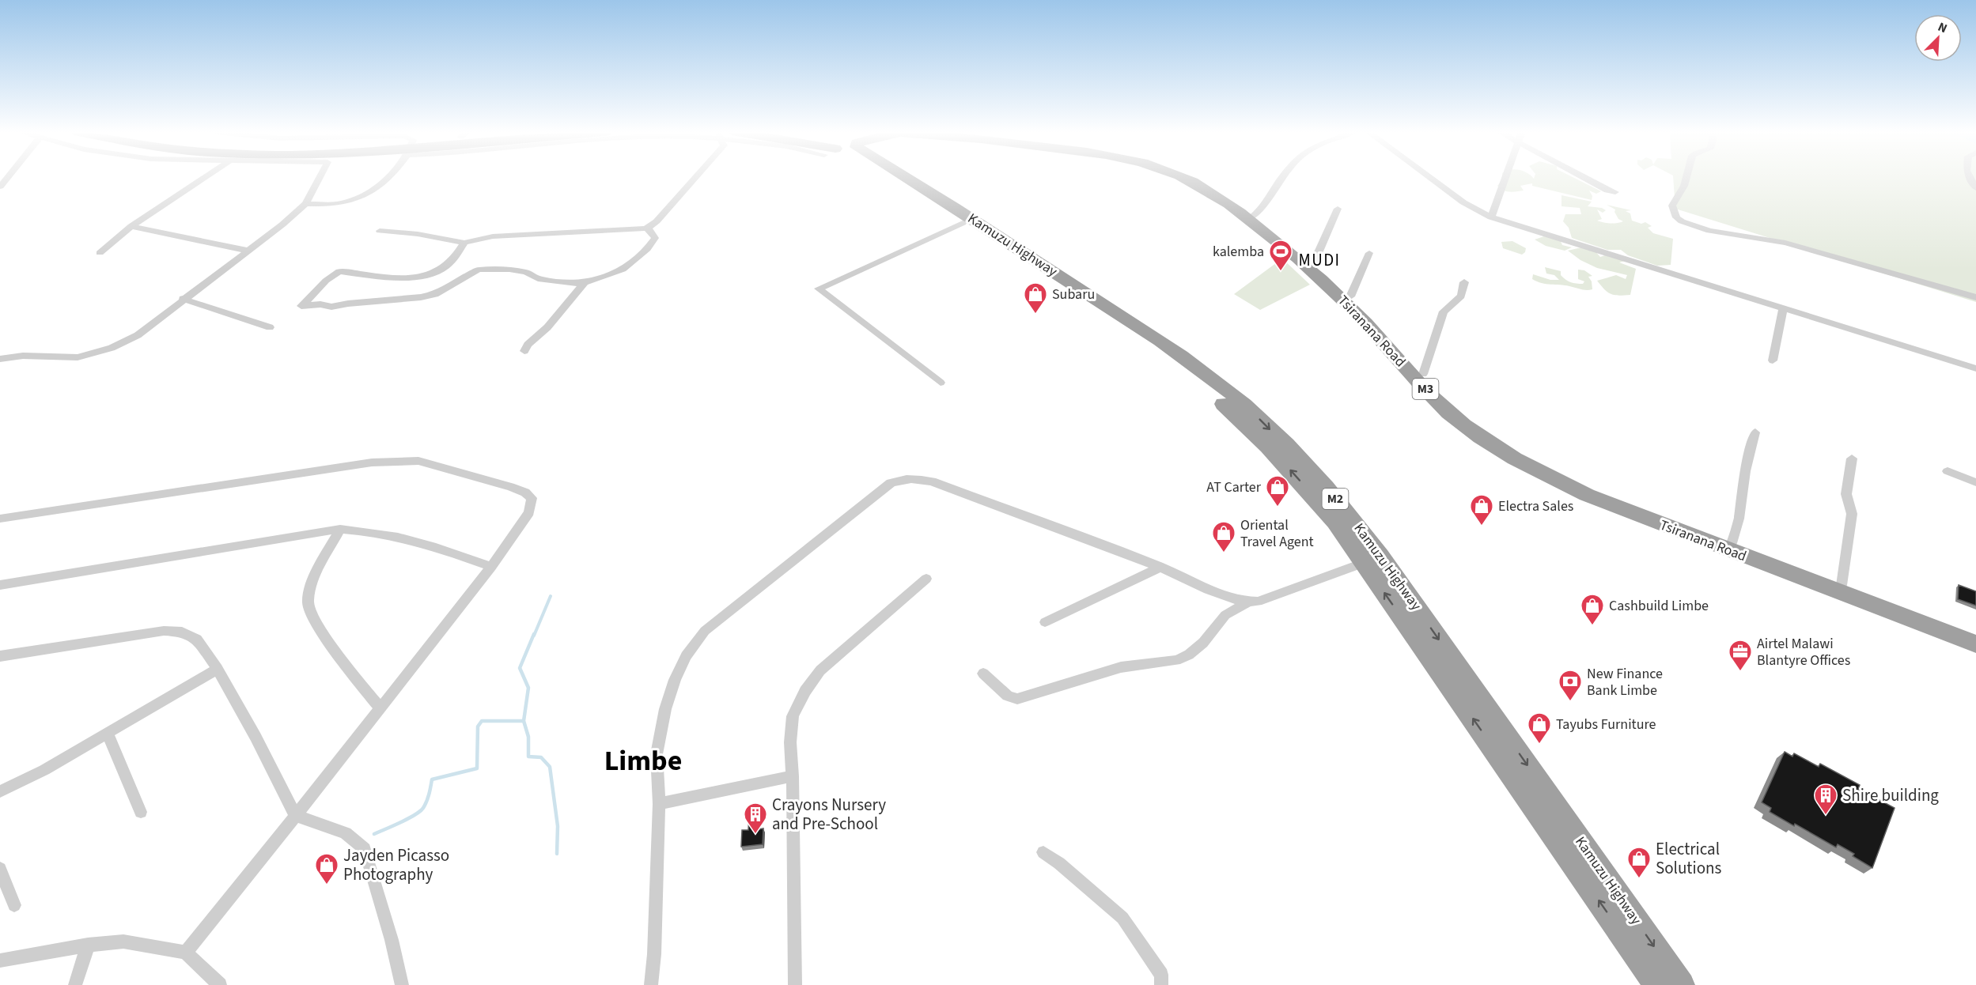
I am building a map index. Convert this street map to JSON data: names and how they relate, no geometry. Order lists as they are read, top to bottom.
{
  "streets": {
    "highway": [
      "Kamuzu Highway",
      "Tsiranana Road",
      "M3",
      "M2"
    ]
  },
  "districts": ["MUDI", "Limbe"],
  "places": {
    "sports": ["kalemba"],
    "shop": [
      "Subaru",
      "AT Carter",
      "Electra Sales",
      "Oriental Travel Agent",
      "Cashbuild Limbe",
      "Tayubs Furniture",
      "Electrical Solutions",
      "Jayden Picasso Photography"
    ],
    "office": ["Airtel Malawi Blantyre Offices"],
    "bank": ["New Finance Bank Limbe"],
    "building": ["Shire building", "Crayons Nursery and Pre-School"]
  },
  "north": "top right"
}
